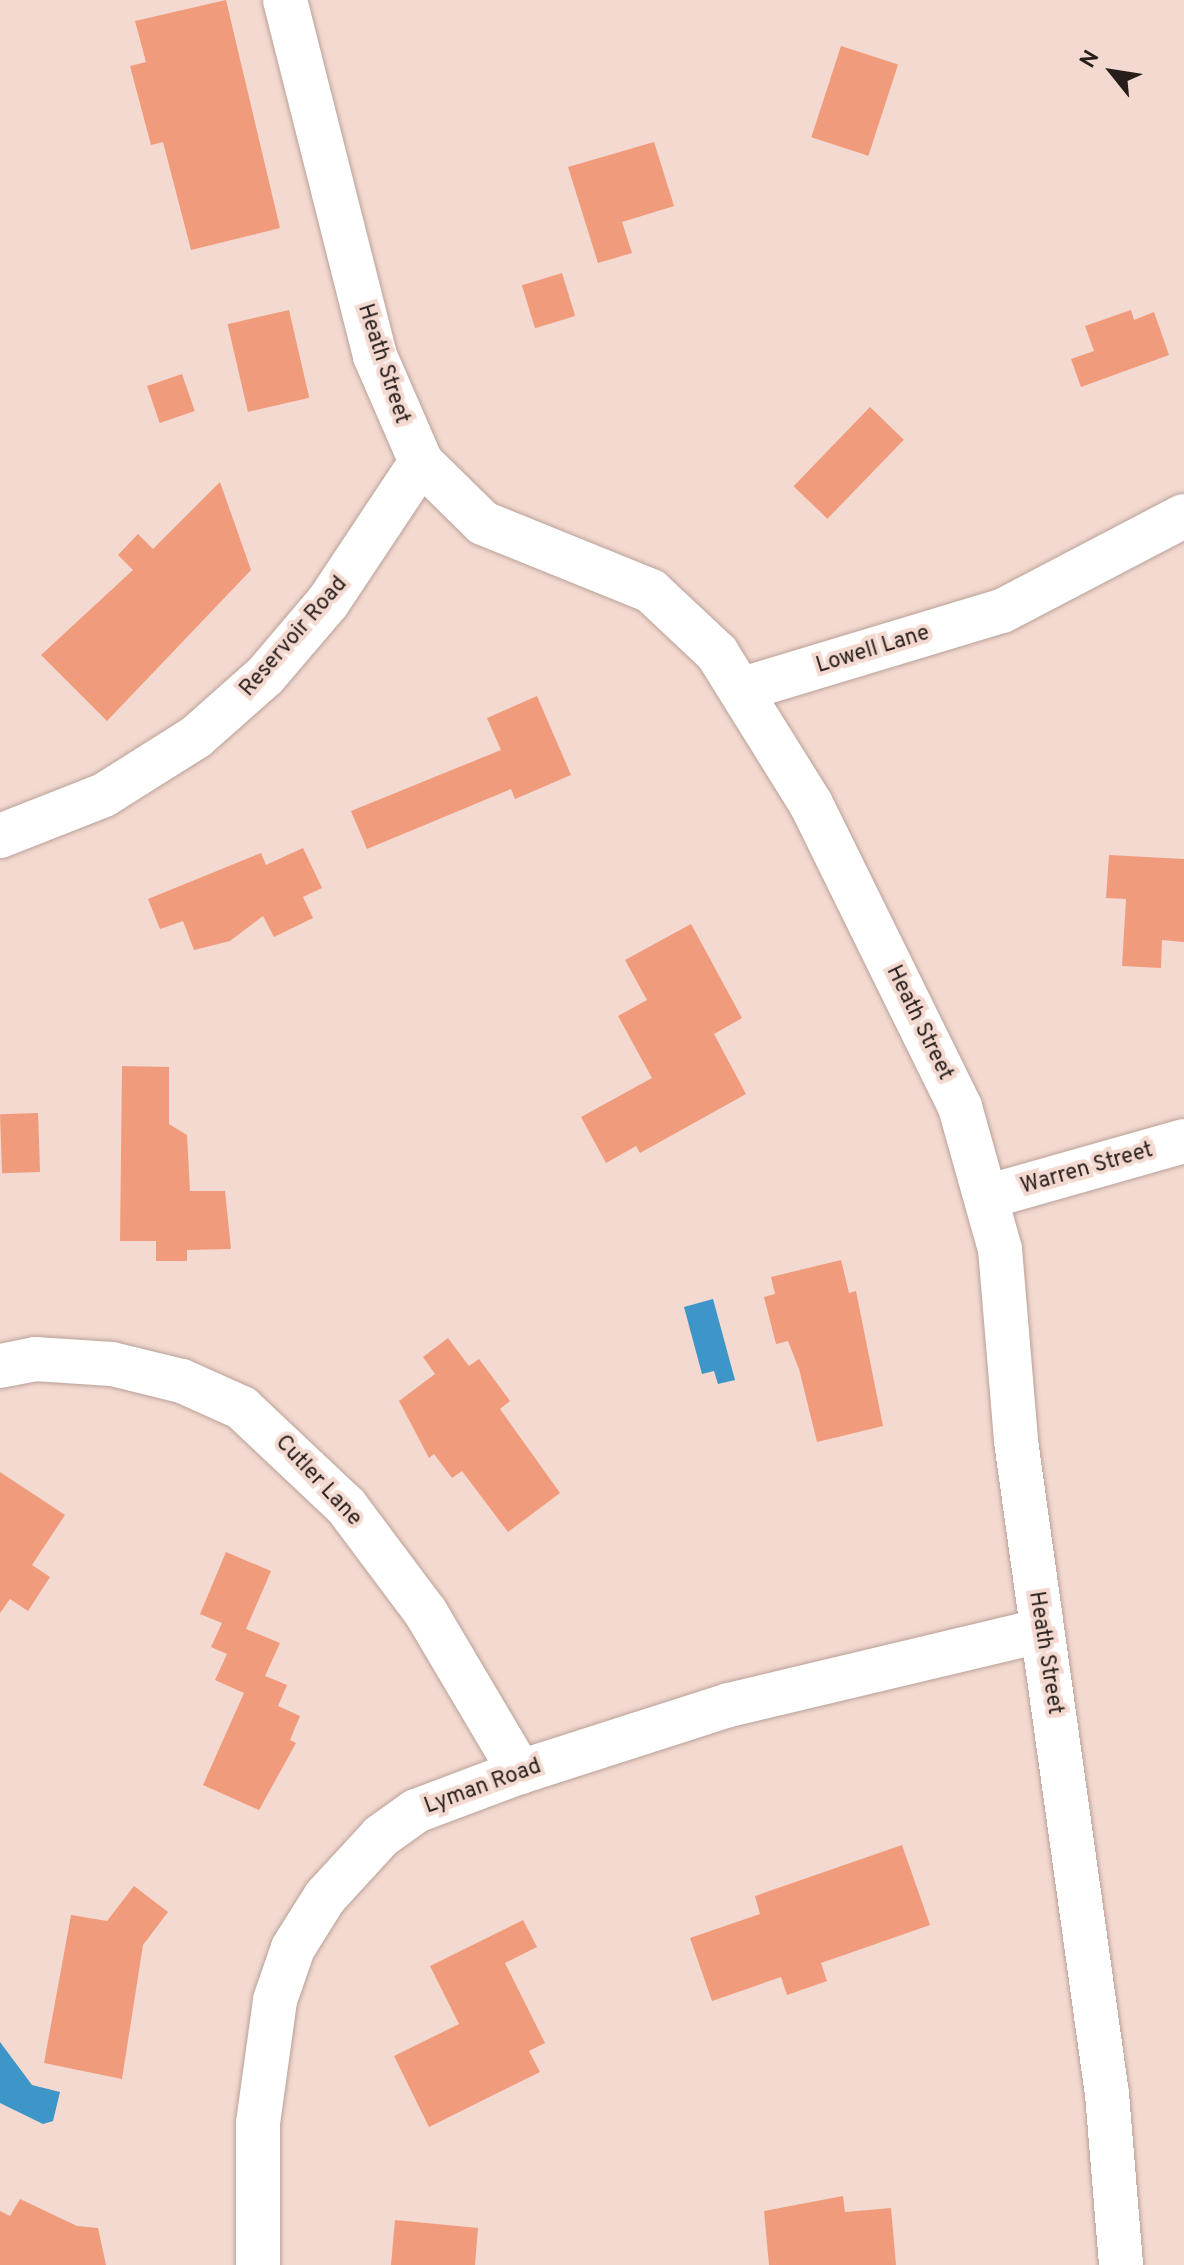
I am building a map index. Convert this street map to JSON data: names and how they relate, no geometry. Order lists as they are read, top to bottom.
{
  "streets": {
    "street": [
      "Heath Street",
      "Reservoir Road",
      "Lowell Lane",
      "Warren Street",
      "Cutler Lane",
      "Lyman Road"
    ]
  },
  "crossings": [
    ["Heath Street", "Reservoir Road"],
    ["Heath Street", "Lowell Lane"],
    ["Heath Street", "Warren Street"],
    ["Heath Street", "Lyman Road"],
    ["Cutler Lane", "Lyman Road"]
  ],
  "north": "top left"
}
